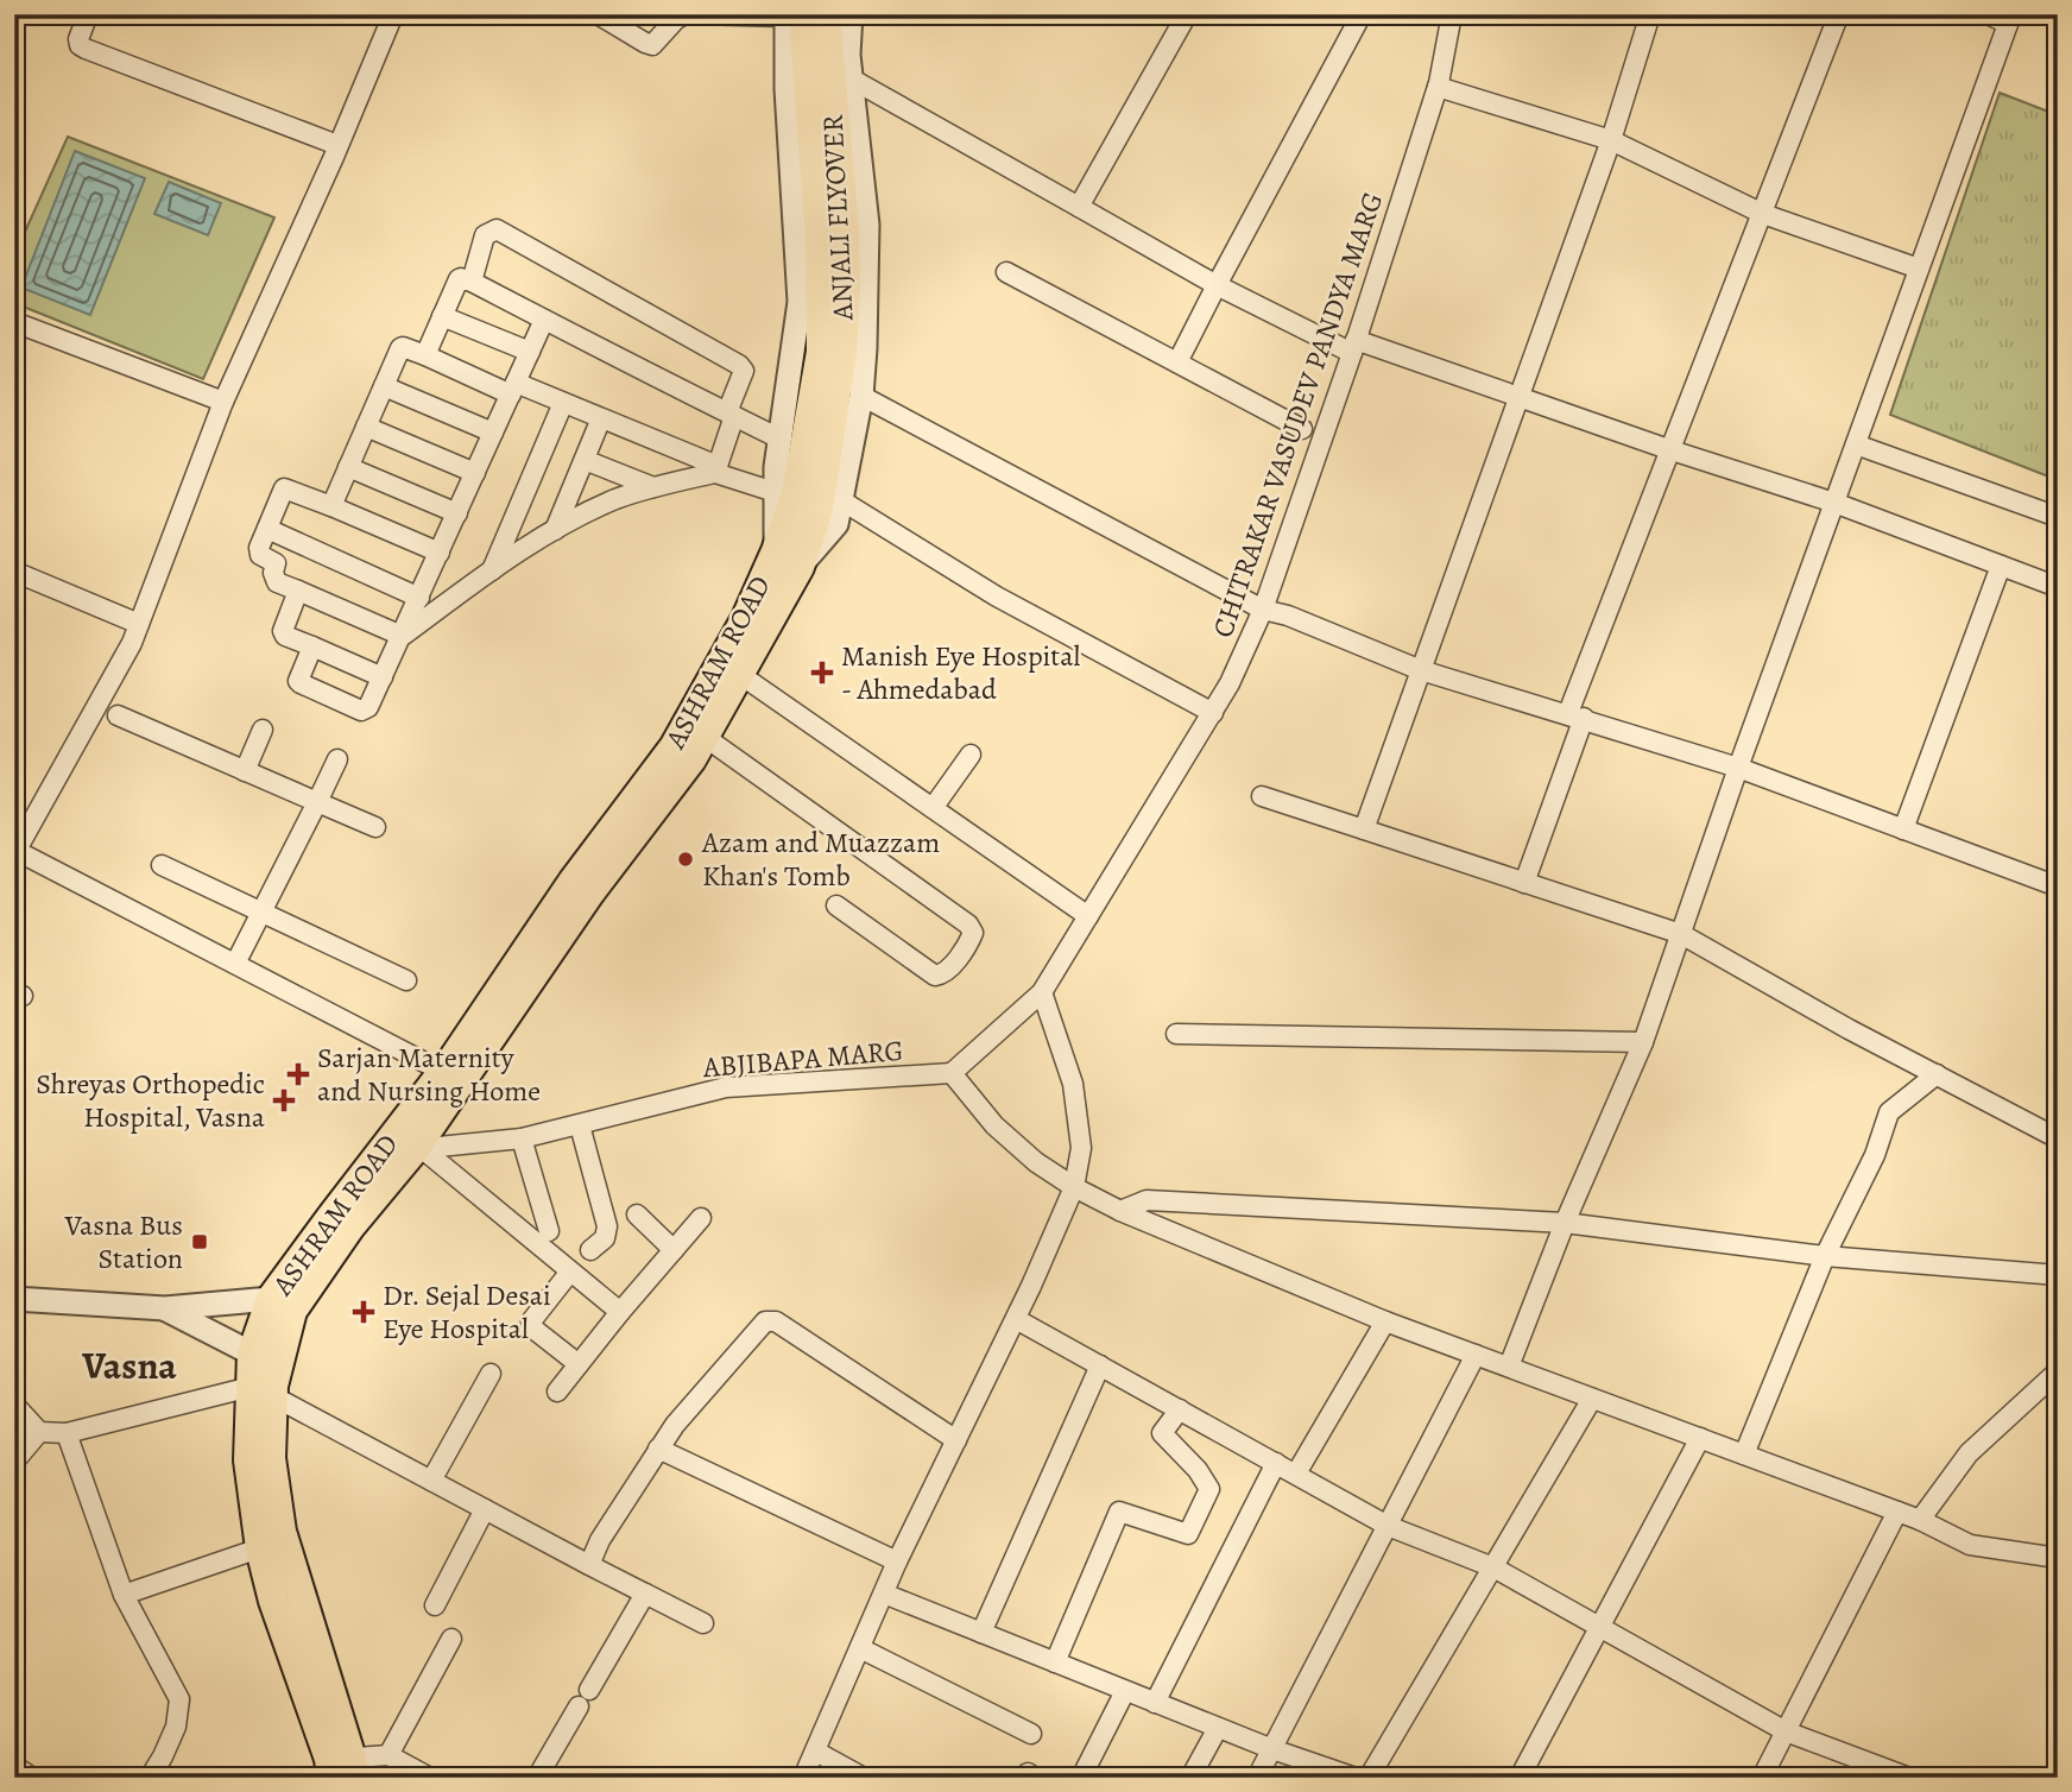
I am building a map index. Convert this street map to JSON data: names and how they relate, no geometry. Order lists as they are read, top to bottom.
{
  "streets": {
    "main road": ["ANJALI FLYOVER", "ASHRAM ROAD"],
    "street": ["CHITRAKAR VASUDEV PANDYA MARG", "ABJIBAPA MARG"]
  },
  "crossings": [
    ["ANJALI FLYOVER", "ASHRAM ROAD"],
    ["CHITRAKAR VASUDEV PANDYA MARG", "ABJIBAPA MARG"],
    ["ASHRAM ROAD", "ABJIBAPA MARG"]
  ],
  "districts": ["Vasna"],
  "places": {
    "health": [
      "Manish Eye Hospital - Ahmedabad",
      "Sarjan Maternity and Nursing Home",
      "Shreyas Orthopedic Hospital, Vasna",
      "Dr. Sejal Desai Eye Hospital"
    ],
    "other": ["Azam and Muazzam Khan's Tomb"],
    "transit": ["Vasna Bus Station"]
  }
}
